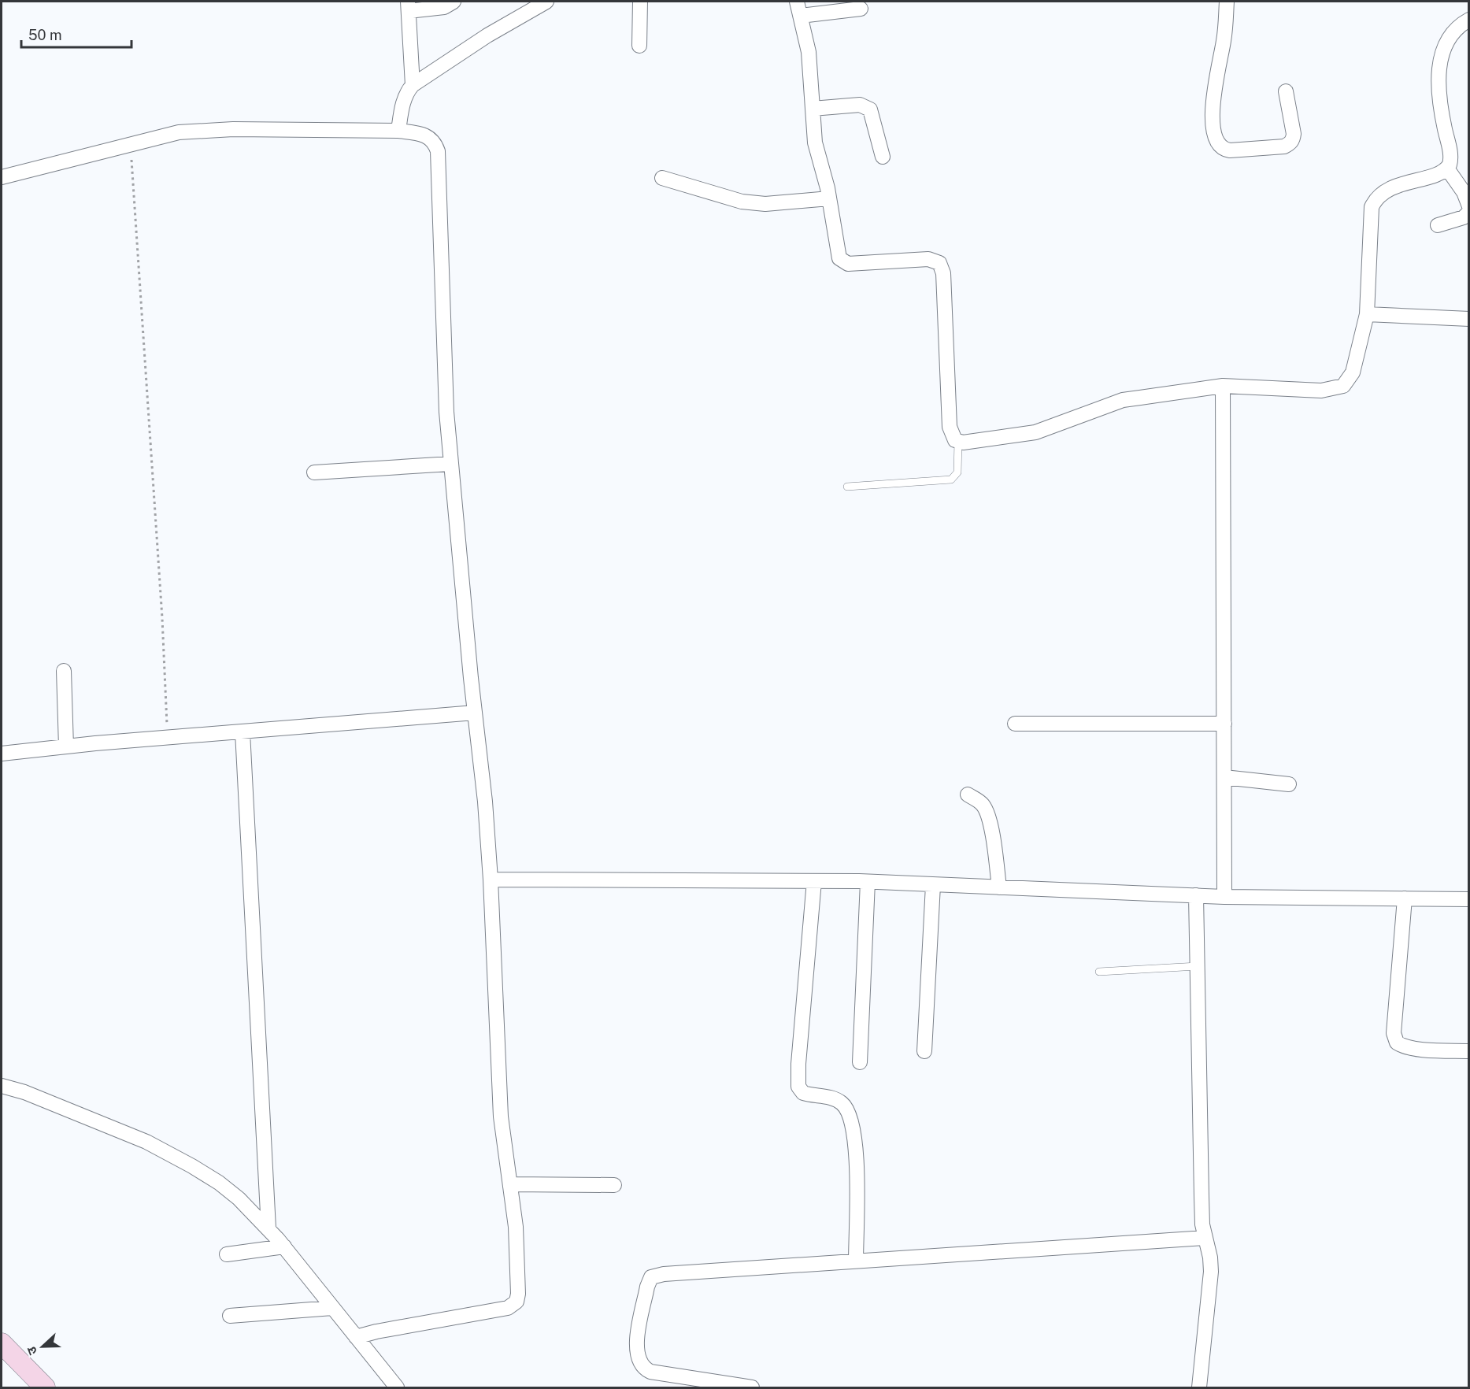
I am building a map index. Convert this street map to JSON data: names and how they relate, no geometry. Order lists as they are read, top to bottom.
{
  "scale_bar": "50 m",
  "north": "left"
}
